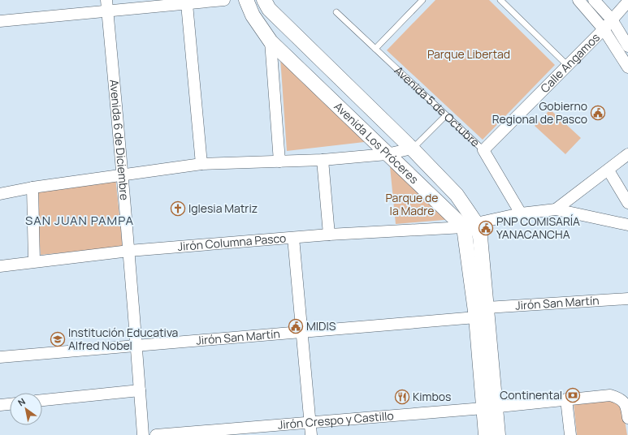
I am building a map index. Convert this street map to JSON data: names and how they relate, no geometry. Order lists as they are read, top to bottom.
{
  "streets": {
    "street": [
      "Calle Angamos",
      "Avenida 5 de Octubre",
      "Avenida 6 de Diciembre",
      "Avenida Los Próceres",
      "Jirón Columna Pasco",
      "Jirón San Martín",
      "Jirón Crespo y Castillo"
    ]
  },
  "crossings": [
    ["Calle Angamos", "Avenida 5 de Octubre"],
    ["Avenida 5 de Octubre", "Jirón Columna Pasco"],
    ["Avenida 6 de Diciembre", "Jirón Columna Pasco"],
    ["Avenida 6 de Diciembre", "Jirón San Martín"],
    ["Avenida Los Próceres", "Jirón Columna Pasco"],
    ["Avenida Los Próceres", "Jirón San Martín"],
    ["Avenida Los Próceres", "Jirón Crespo y Castillo"]
  ],
  "districts": ["SAN JUAN PAMPA"],
  "parks": ["Parque Libertad", "Parque de la Madre"],
  "places": {
    "public building": ["Gobierno Regional de Pasco", "PNP COMISARÍA YANACANCHA", "MIDIS"],
    "church": ["Iglesia Matriz"],
    "school or university": ["Institución Educativa Alfred Nobel"],
    "bank": ["Continental"],
    "restaurant": ["Kimbos"]
  },
  "north": "top left"
}
